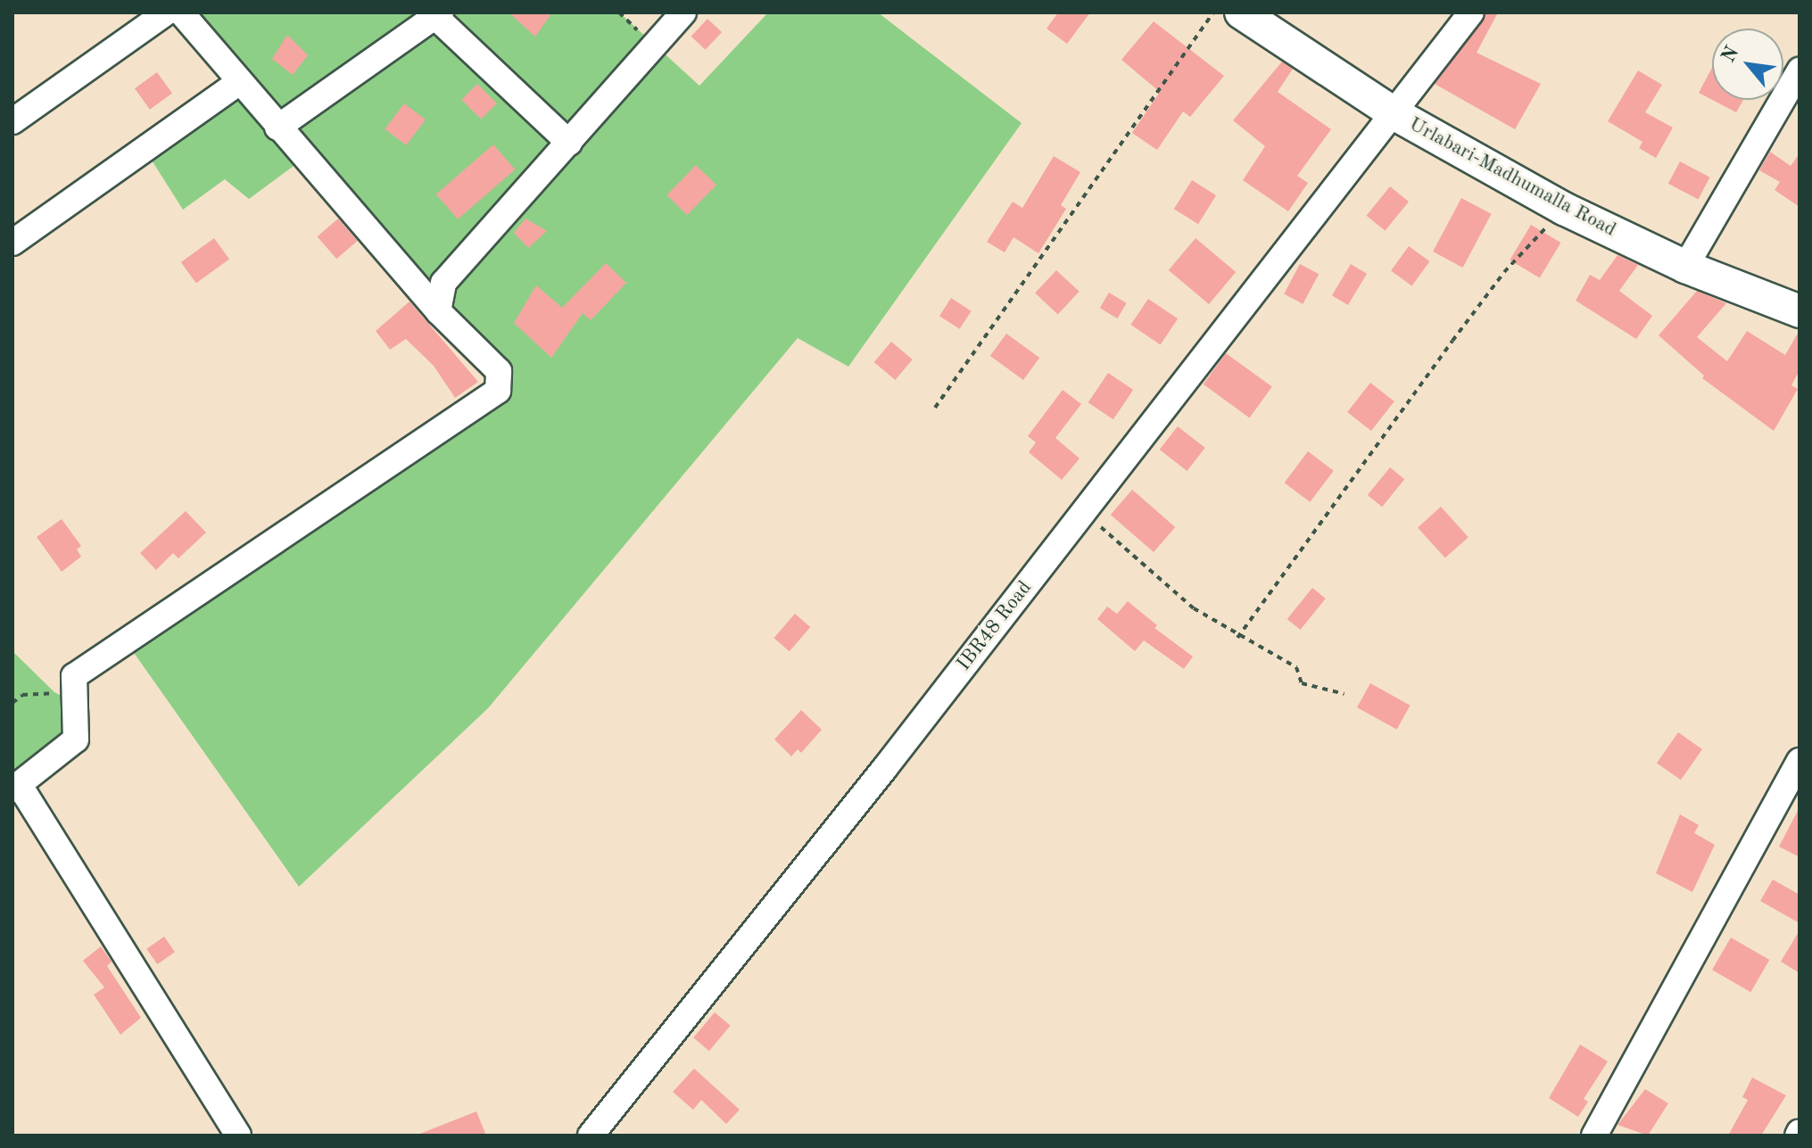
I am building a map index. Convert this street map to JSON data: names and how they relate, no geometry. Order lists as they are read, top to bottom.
{
  "streets": {
    "main road": ["Urlabari-Madhumalla Road"],
    "street": ["IBR48 Road"]
  },
  "crossings": [
    ["Urlabari-Madhumalla Road", "IBR48 Road"]
  ],
  "north": "top left"
}
